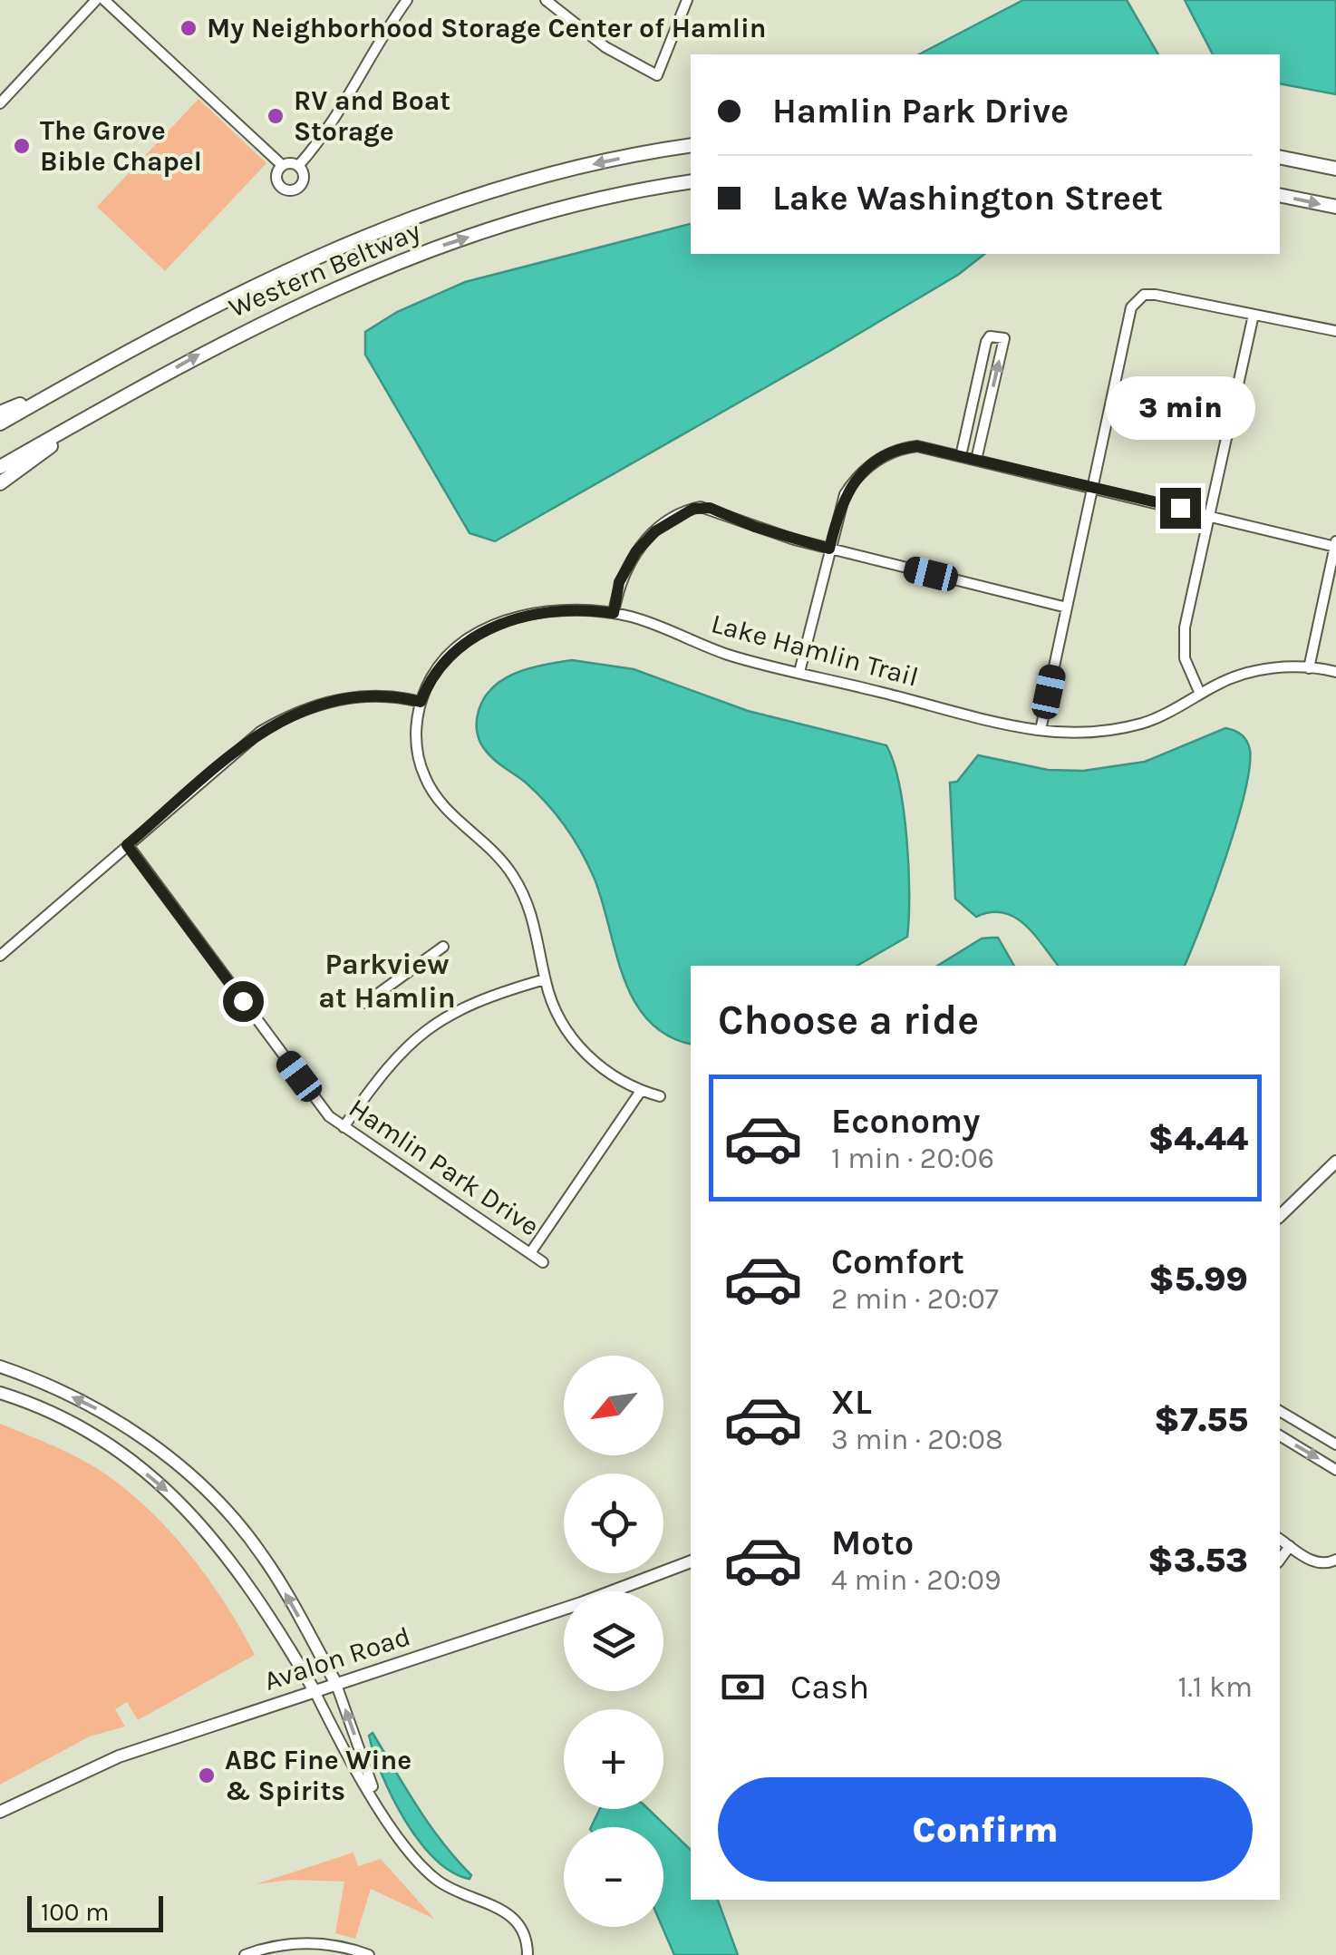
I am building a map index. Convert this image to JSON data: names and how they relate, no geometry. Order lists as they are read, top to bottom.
{
  "streets": {
    "highway": ["Western Beltway"],
    "main road": ["Avalon Road"],
    "street": ["Lake Hamlin Trail", "Hamlin Park Drive"]
  },
  "districts": ["Parkview at Hamlin"],
  "places": [
    "My Neighborhood Storage Center of Hamlin",
    "RV and Boat Storage",
    "The Grove Bible Chapel",
    "ABC Fine Wine & Spirits"
  ],
  "scale_bar": "100 m",
  "north": "bottom left",
  "page": {
    "banner": ["Hamlin Park Drive", "Lake Washington Street"],
    "bubble": "3 min",
    "heading": "Choose a ride",
    "list": [
      {
        "name": "Economy",
        "note": "1 min · 20:06",
        "value": "$4.44"
      },
      {
        "name": "Comfort",
        "note": "2 min · 20:07",
        "value": "$5.99"
      },
      {
        "name": "XL",
        "note": "3 min · 20:08",
        "value": "$7.55"
      },
      {
        "name": "Moto",
        "note": "4 min · 20:09",
        "value": "$3.53"
      }
    ],
    "map_buttons": ["+", "−"],
    "pay": ["Cash", "1.1 km"],
    "buttons": "Confirm",
    "scale": "100 m"
  }
}
